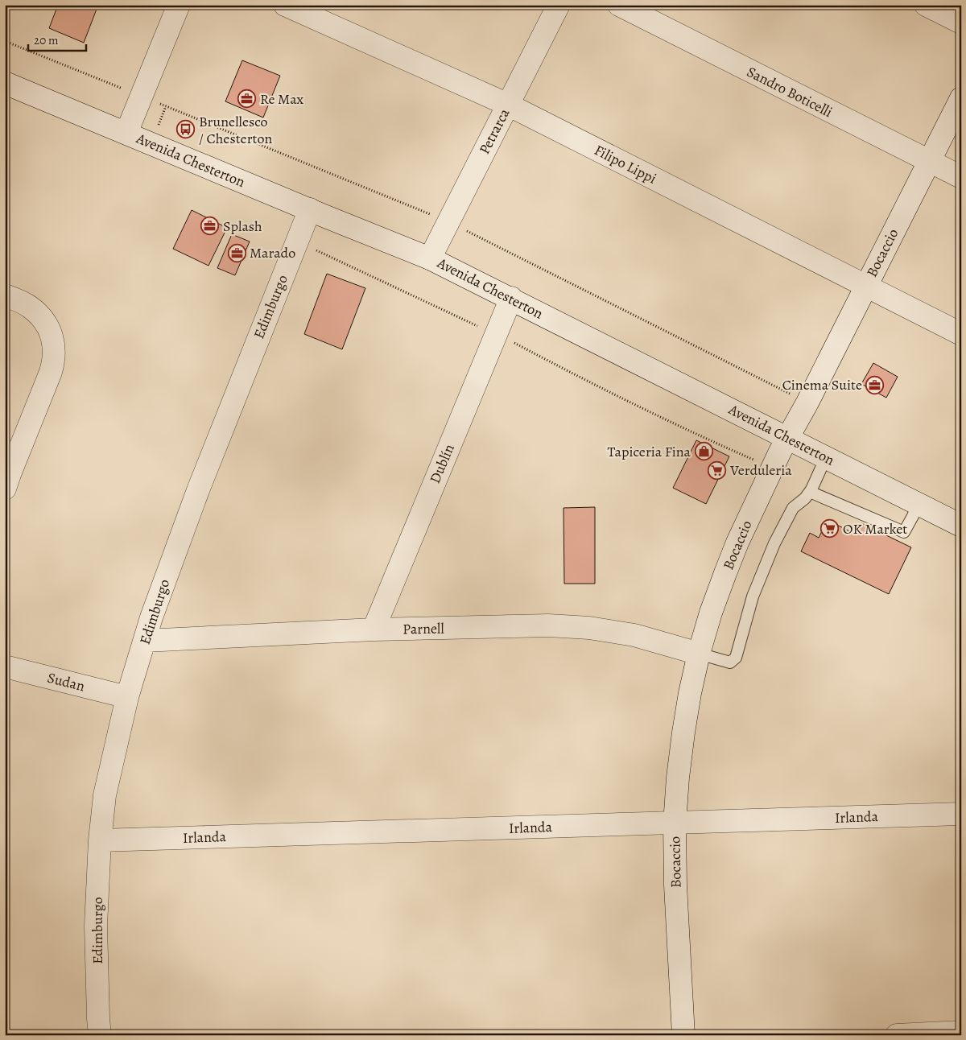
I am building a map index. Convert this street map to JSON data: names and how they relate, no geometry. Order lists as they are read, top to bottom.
{
  "streets": {
    "street": [
      "Sandro Boticelli",
      "Petrarca",
      "Avenida Chesterton",
      "Filipo Lippi",
      "Bocaccio",
      "Edimburgo",
      "Dublín",
      "Parnell",
      "Sudan",
      "Irlanda"
    ]
  },
  "crossings": [
    ["Sandro Boticelli", "Bocaccio"],
    ["Petrarca", "Avenida Chesterton"],
    ["Petrarca", "Filipo Lippi"],
    ["Avenida Chesterton", "Bocaccio"],
    ["Avenida Chesterton", "Edimburgo"],
    ["Avenida Chesterton", "Dublín"],
    ["Filipo Lippi", "Bocaccio"],
    ["Bocaccio", "Parnell"],
    ["Bocaccio", "Irlanda"],
    ["Edimburgo", "Parnell"],
    ["Edimburgo", "Sudan"],
    ["Edimburgo", "Irlanda"],
    ["Dublín", "Parnell"]
  ],
  "places": {
    "office": [
      "Re Max",
      "Splash",
      "Marado",
      "Cinema Suite"
    ],
    "bus stop": ["Brunellesco / Chesterton"],
    "shop": ["Tapiceria Fina"],
    "supermarket": ["Verduleria", "OK Market"]
  },
  "scale_bar": "20 m"
}
